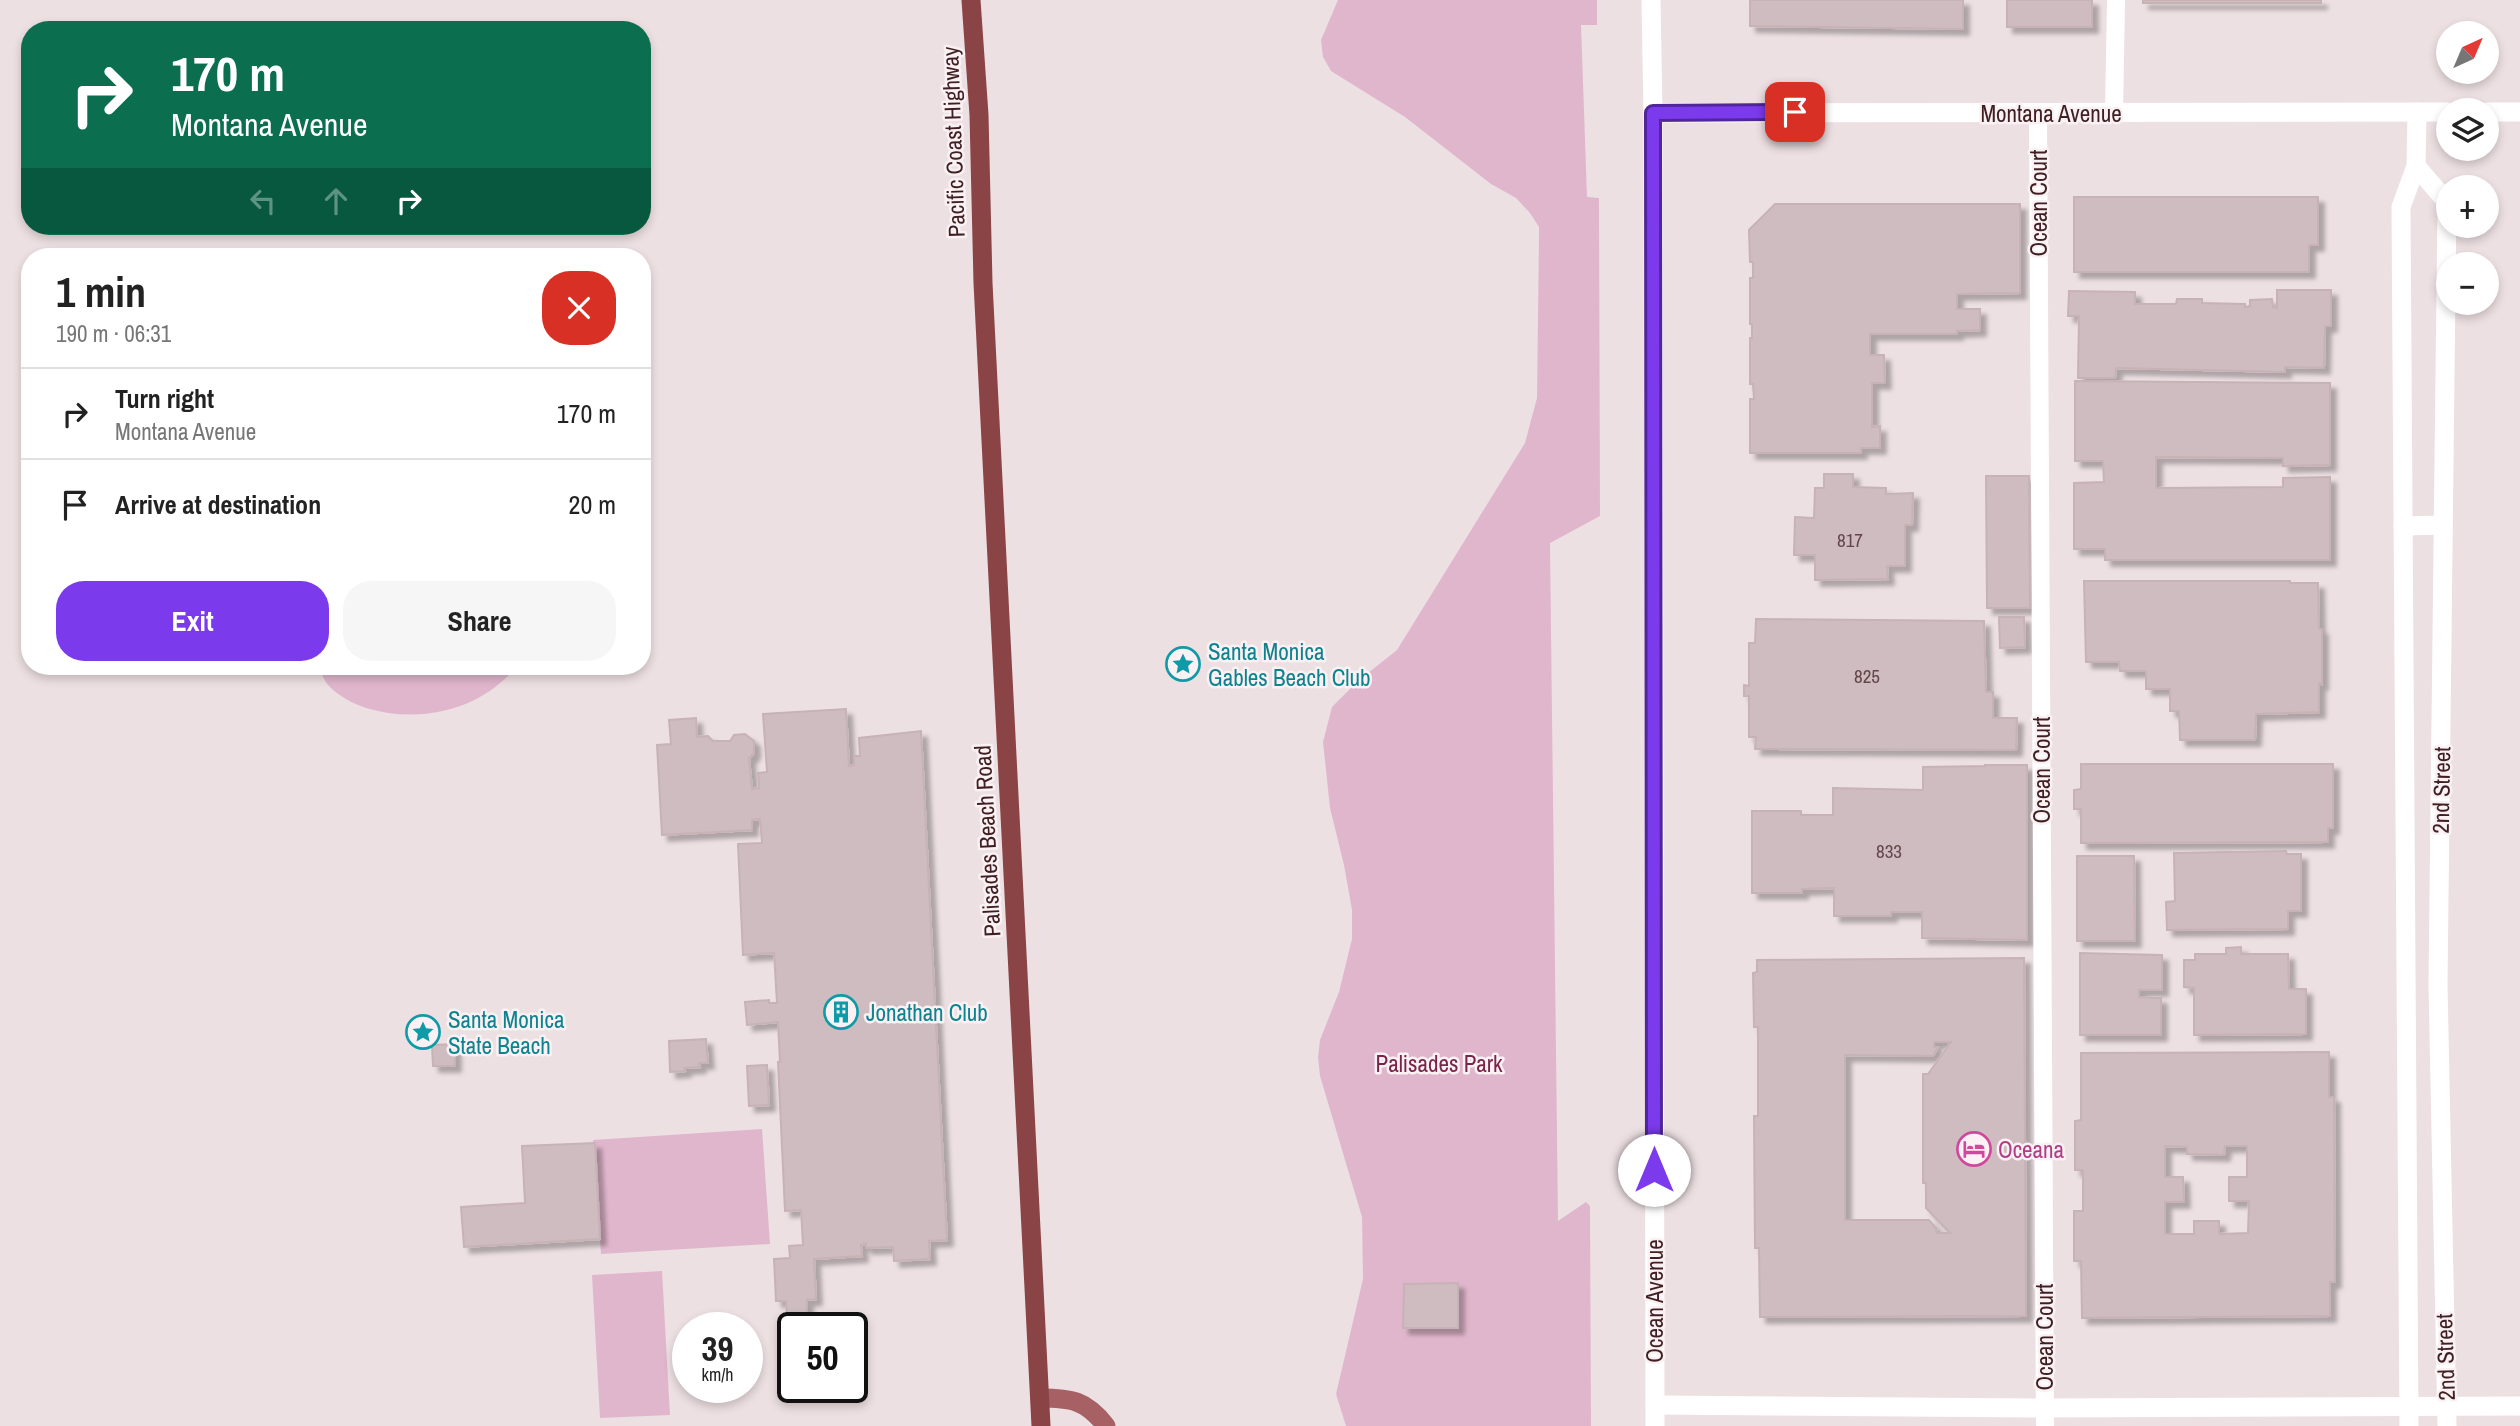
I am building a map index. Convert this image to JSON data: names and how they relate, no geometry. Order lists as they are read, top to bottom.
{
  "streets": {
    "highway": ["Pacific Coast Highway", "Palisades Beach Road"],
    "street": ["Montana Avenue", "2nd Street", "Ocean Avenue"],
    "lane": ["Ocean Court"]
  },
  "crossings": [
    ["Montana Avenue", "Ocean Court"],
    ["Montana Avenue", "2nd Street"],
    ["Montana Avenue", "Ocean Avenue"],
    ["Pacific Coast Highway", "Palisades Beach Road"]
  ],
  "parks": ["Palisades Park"],
  "places": {
    "place": ["Santa Monica Gables Beach Club", "Santa Monica State Beach"],
    "building": ["Jonathan Club"],
    "hotel": ["Oceana"]
  },
  "house_numbers": ["817", "825", "833"],
  "north": "top right",
  "page": {
    "map_buttons": ["+", "−"],
    "turn": ["170 m", "Montana Avenue"],
    "heading": ["1 min", "190 m · 06:31"],
    "list": [
      {
        "name": "Turn right",
        "note": "Montana Avenue",
        "value": "170 m"
      },
      {
        "name": "Arrive at destination",
        "value": "20 m"
      }
    ],
    "buttons": ["Exit", "Share"],
    "speed": "39 km/h",
    "limit": "50"
  }
}
